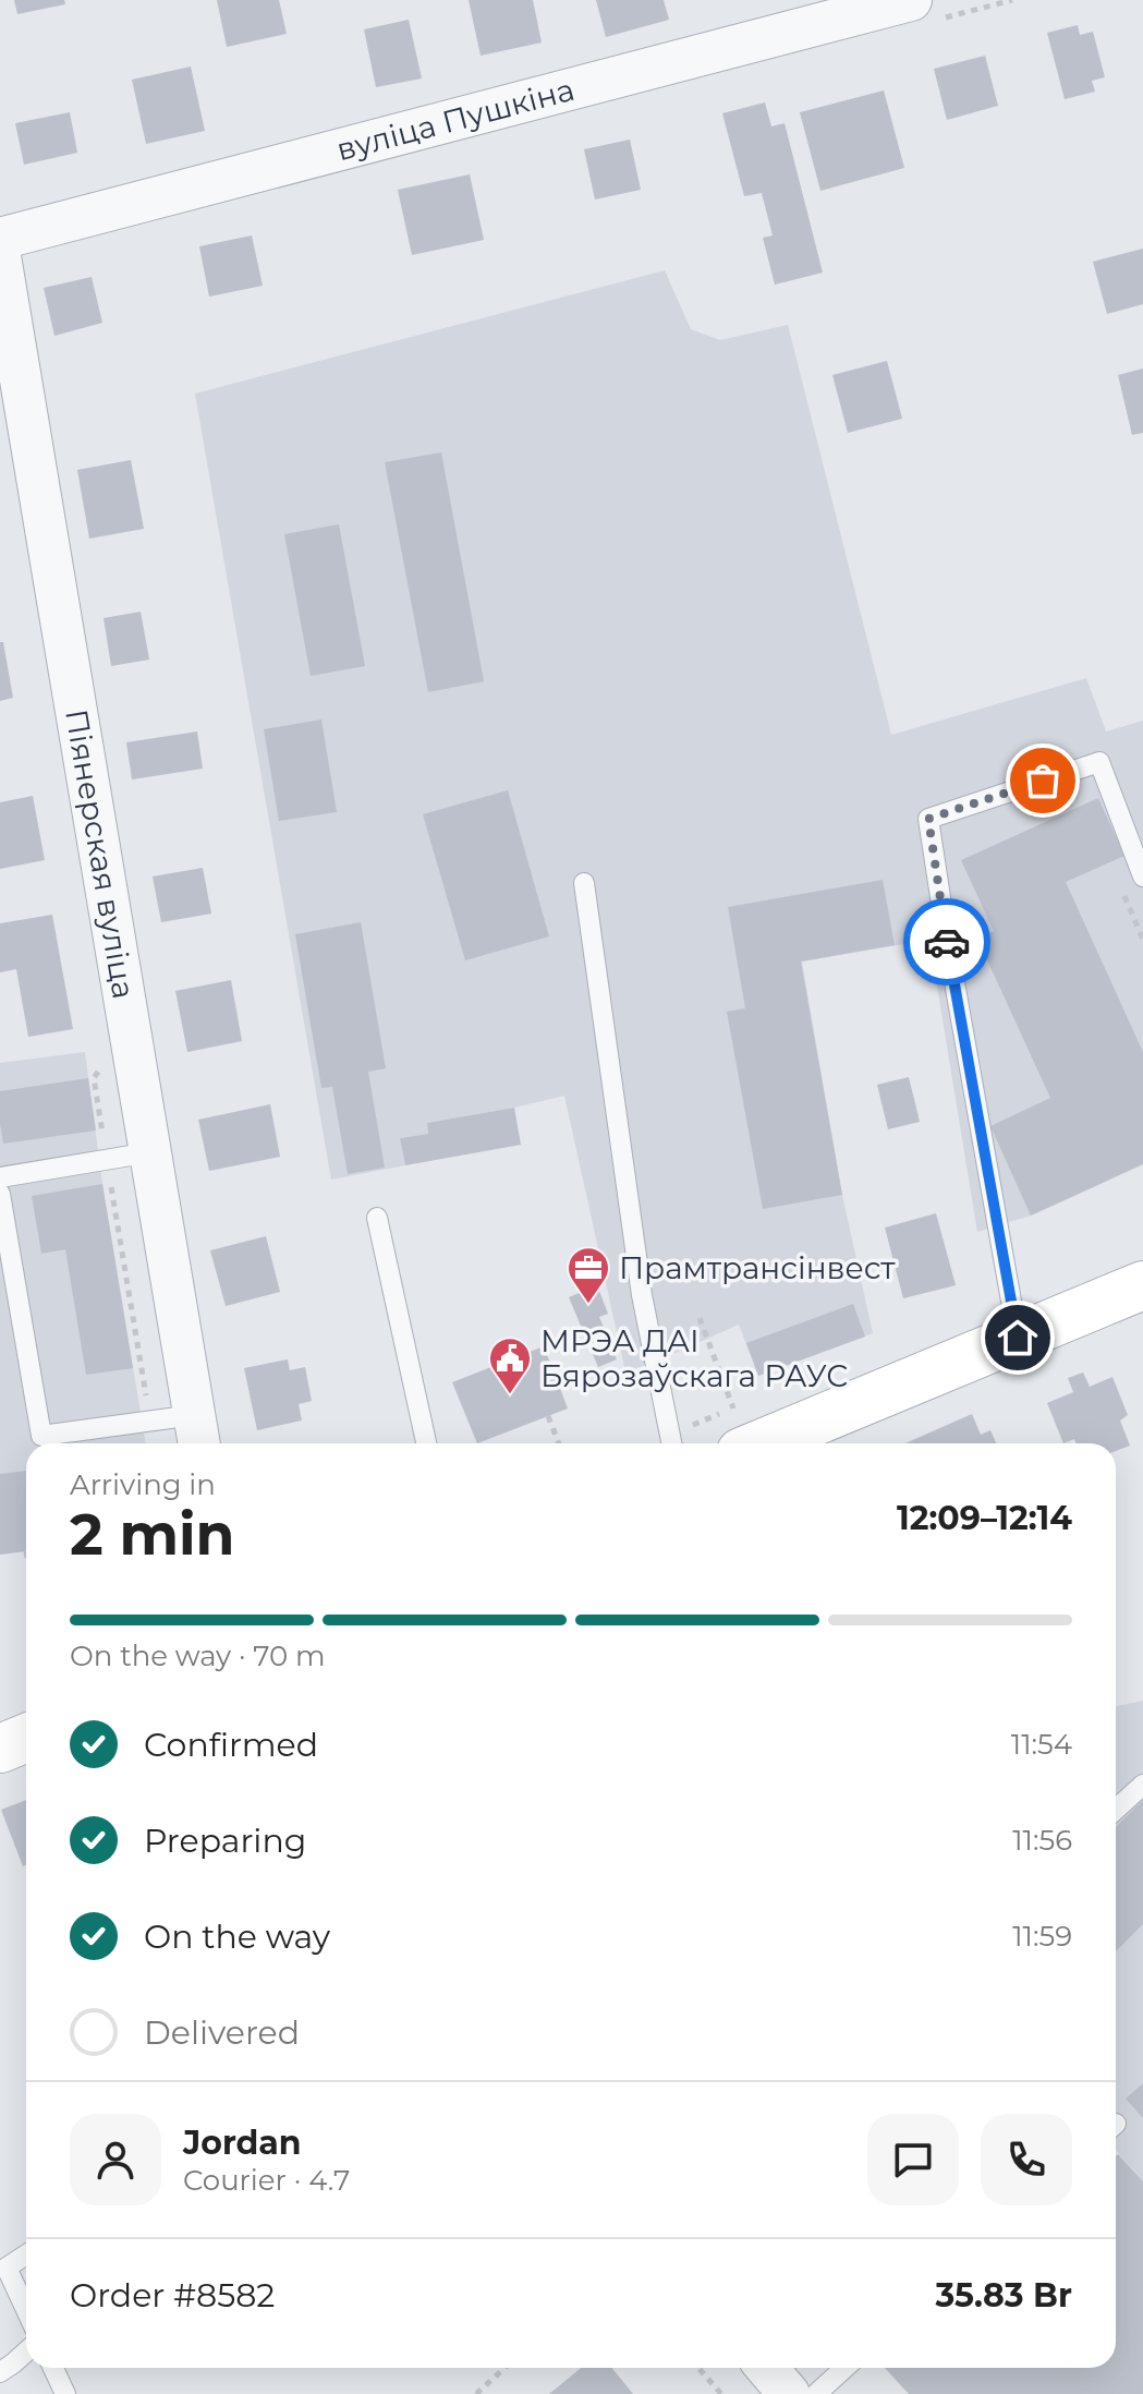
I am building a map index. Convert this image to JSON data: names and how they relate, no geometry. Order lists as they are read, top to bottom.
{
  "streets": {
    "street": ["вуліца Пушкіна", "Піянерская вуліца"]
  },
  "places": {
    "office": ["Прамтрансінвест"],
    "public building": ["МРЭА ДАІ Бярозаўскага РАУС"]
  },
  "page": {
    "heading": ["2 min", "Arriving in", "12:09–12:14"],
    "panel": [
      "Jordan",
      "Courier · 4.7",
      "Order #8582",
      "35.83 Br"
    ],
    "bar": "On the way · 70 m",
    "list": [
      ["Confirmed", "11:54"],
      ["Preparing", "11:56"],
      ["On the way", "11:59"],
      "Delivered"
    ]
  }
}
